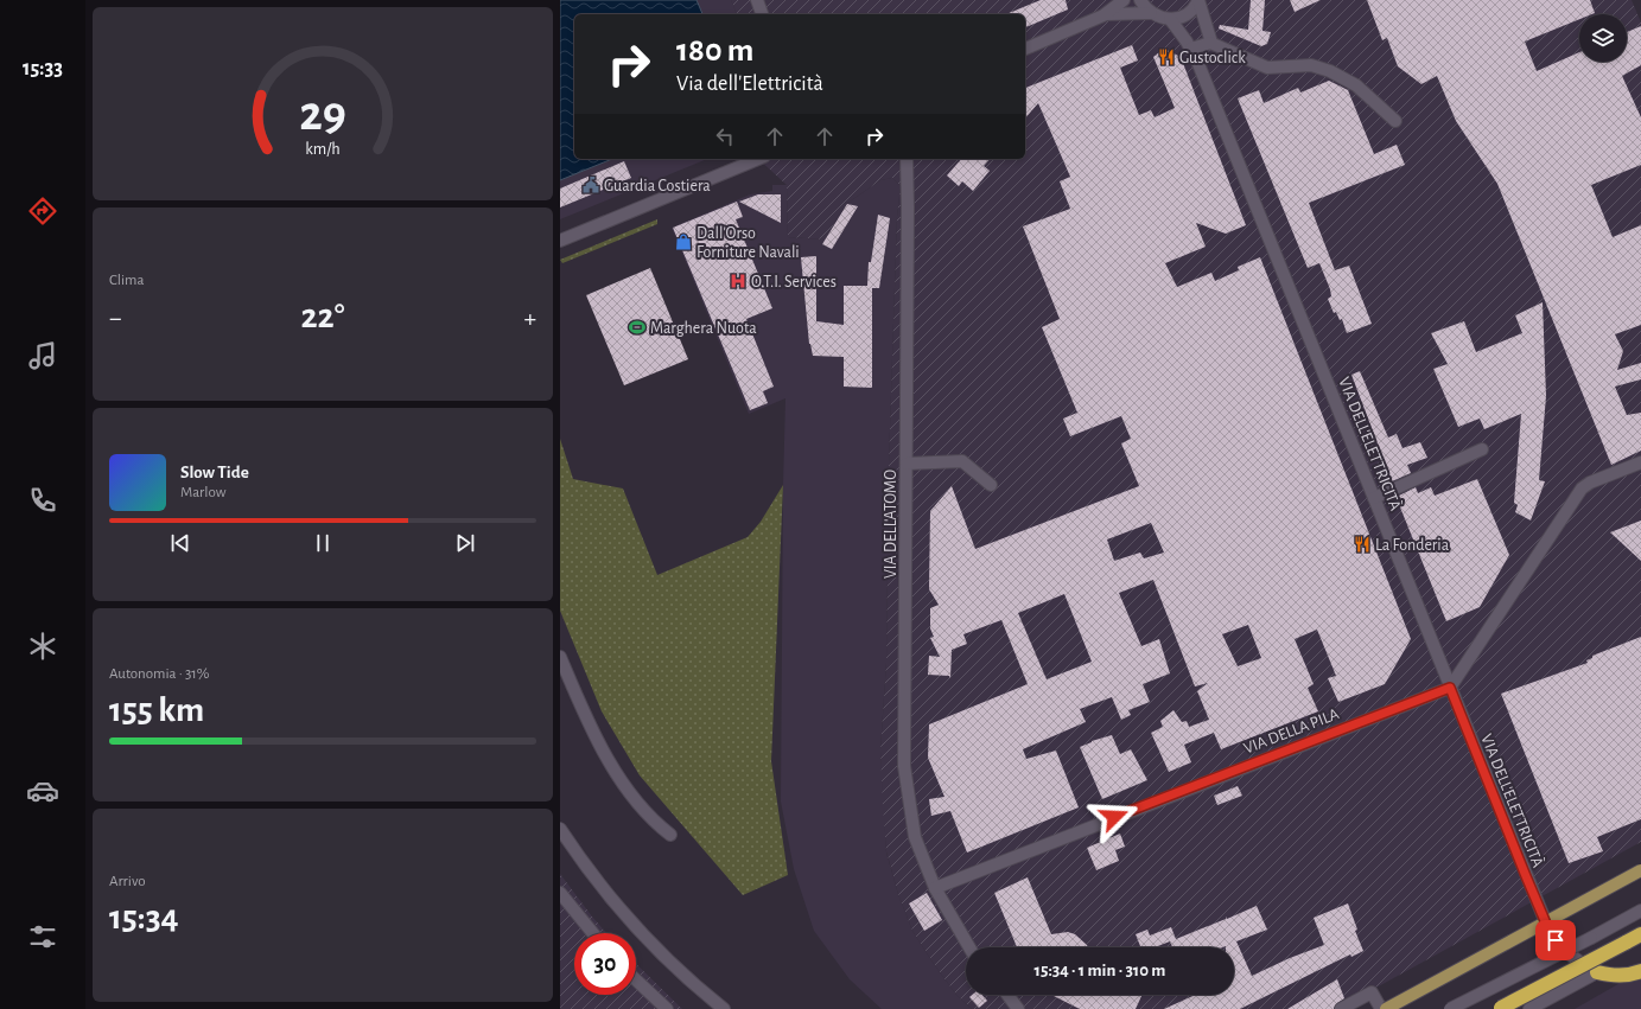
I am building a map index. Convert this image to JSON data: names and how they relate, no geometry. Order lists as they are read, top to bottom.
{
  "streets": {
    "street": ["VIA DELL'ELETTRICITÀ", "VIA DELL'ATOMO", "VIA DELLA PILA"]
  },
  "crossings": [
    ["VIA DELL'ELETTRICITÀ", "VIA DELLA PILA"],
    ["VIA DELL'ATOMO", "VIA DELLA PILA"]
  ],
  "places": {
    "restaurant": ["Gustoclick", "La Fonderia"],
    "public building": ["Guardia Costiera"],
    "shop": ["Dall'Orso Forniture Navali"],
    "hospital": ["O.T.I. Services"],
    "sports": ["Marghera Nuota"]
  },
  "page": {
    "tabs": "15:33",
    "turn": ["180 m", "Via dell'Elettricità"],
    "tile": [
      "Clima",
      ["Autonomia · 31%", "155 km"],
      ["Arrivo", "15:34"]
    ],
    "heat": ["−", "22°", "+"],
    "song": ["Slow Tide", "Marlow"],
    "limit": "30",
    "trip": "15:34 · 1 min · 310 m",
    "gauge": ["29", "km/h"]
  }
}
